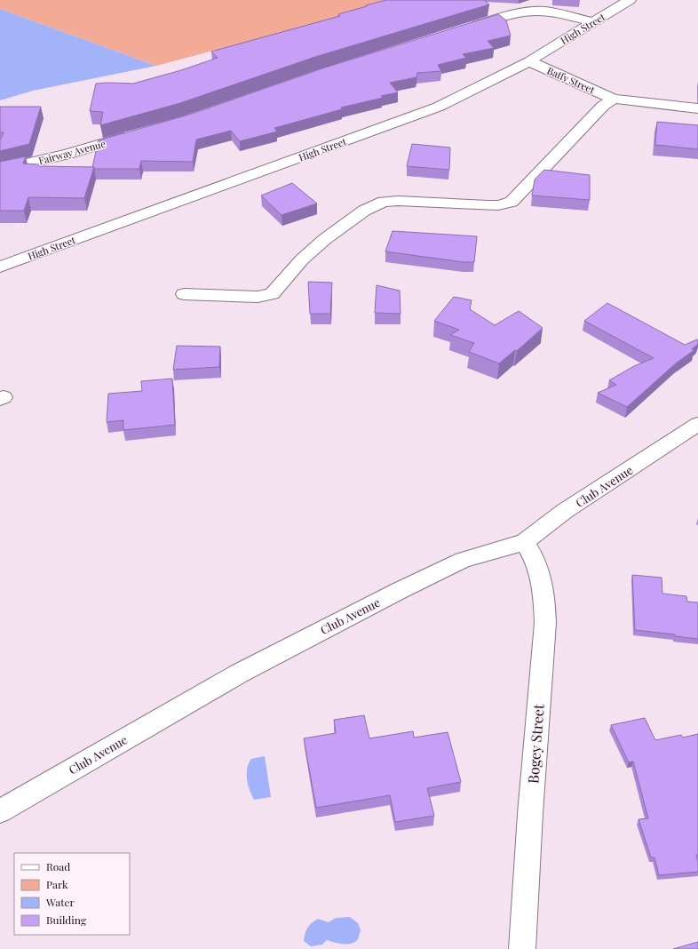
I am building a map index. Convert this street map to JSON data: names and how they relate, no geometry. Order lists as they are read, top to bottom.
{
  "streets": {
    "street": [
      "High Street",
      "Baffy Street",
      "Fairway Avenue",
      "Club Avenue",
      "Bogey Street"
    ]
  },
  "crossings": [
    ["High Street", "Baffy Street"],
    ["Club Avenue", "Bogey Street"]
  ],
  "legend": [
    "Road",
    "Park",
    "Water",
    "Building"
  ]
}
